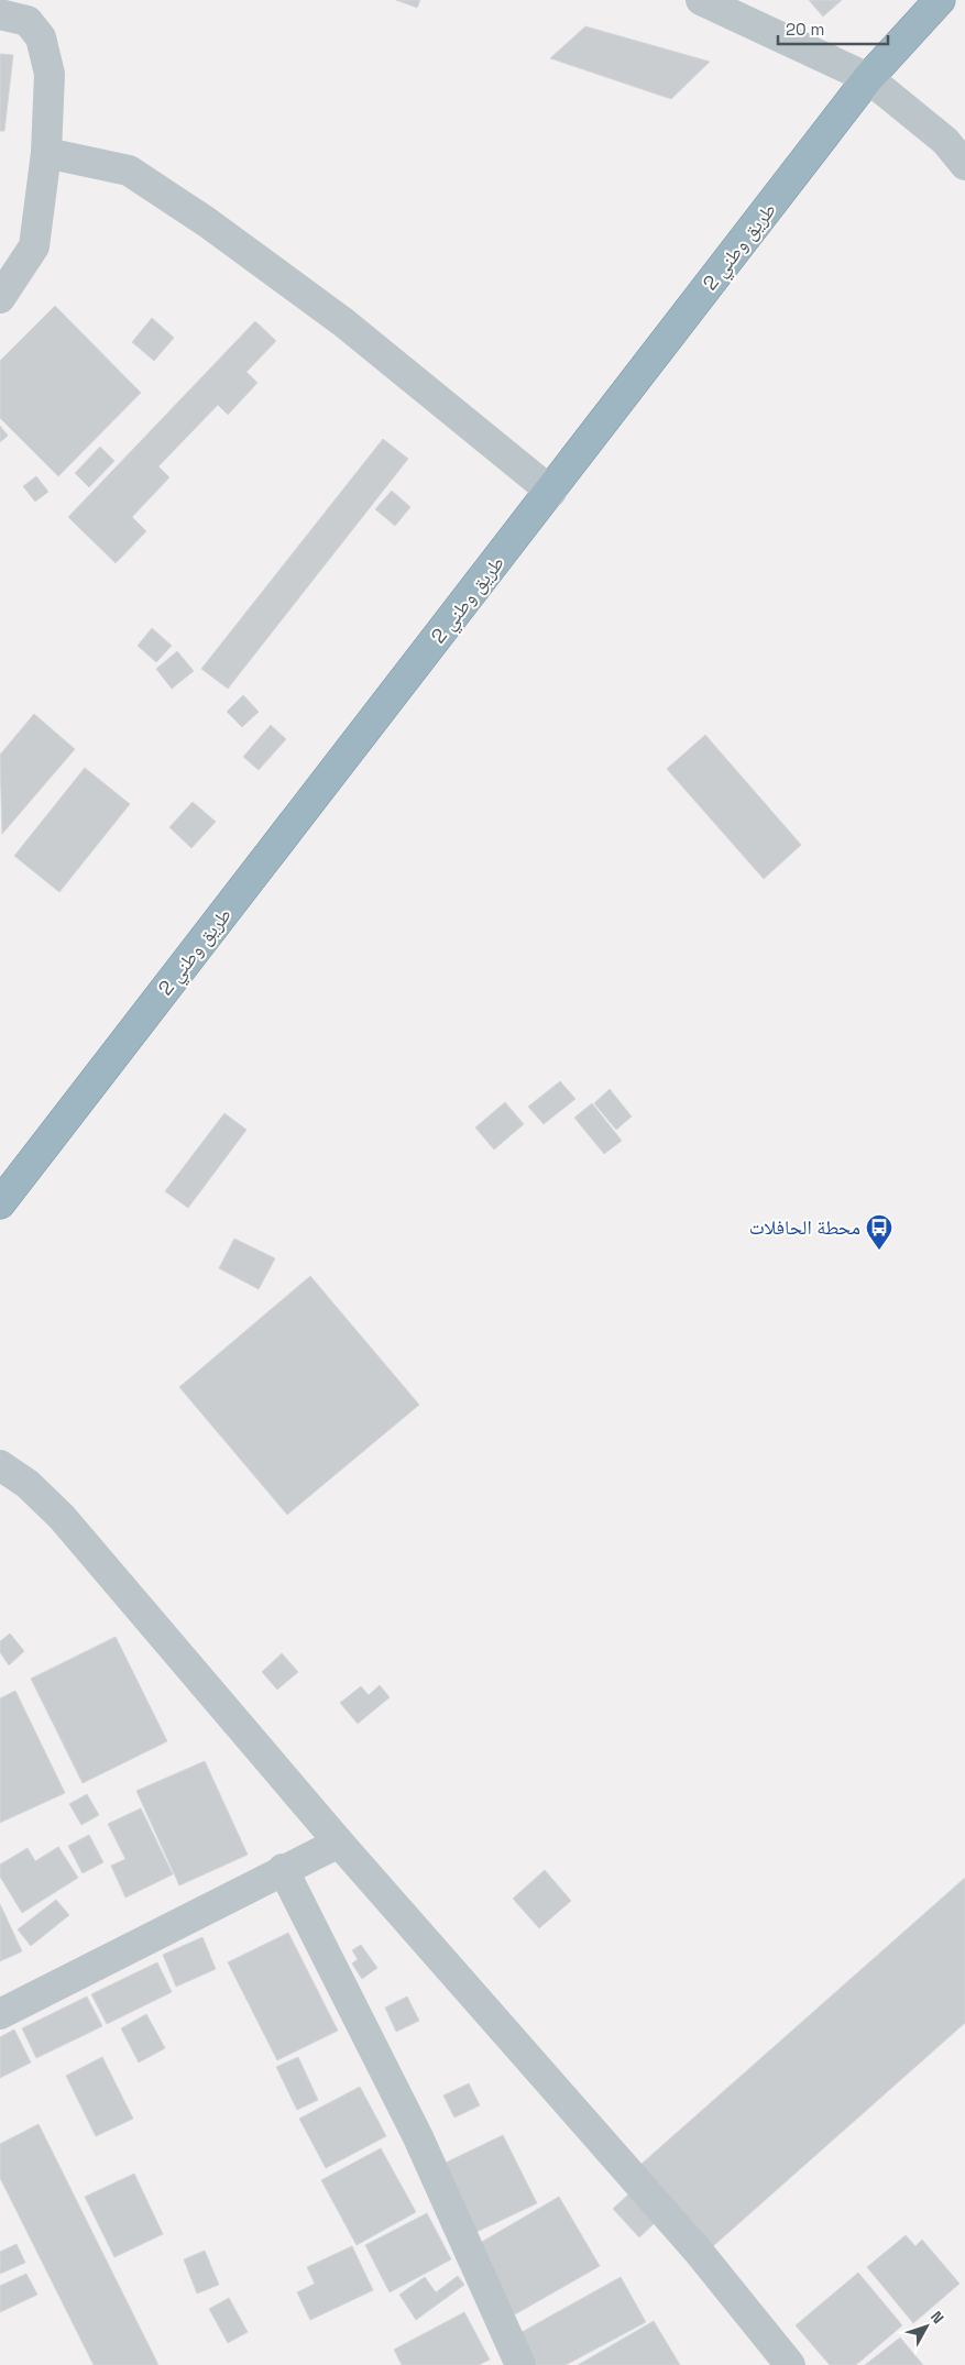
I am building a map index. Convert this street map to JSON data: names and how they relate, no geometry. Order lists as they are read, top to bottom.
{
  "streets": {
    "highway": ["طريق وطني 2"]
  },
  "places": {
    "bus stop": ["محطة الحافلات"]
  },
  "scale_bar": "20 m",
  "north": "top right"
}
